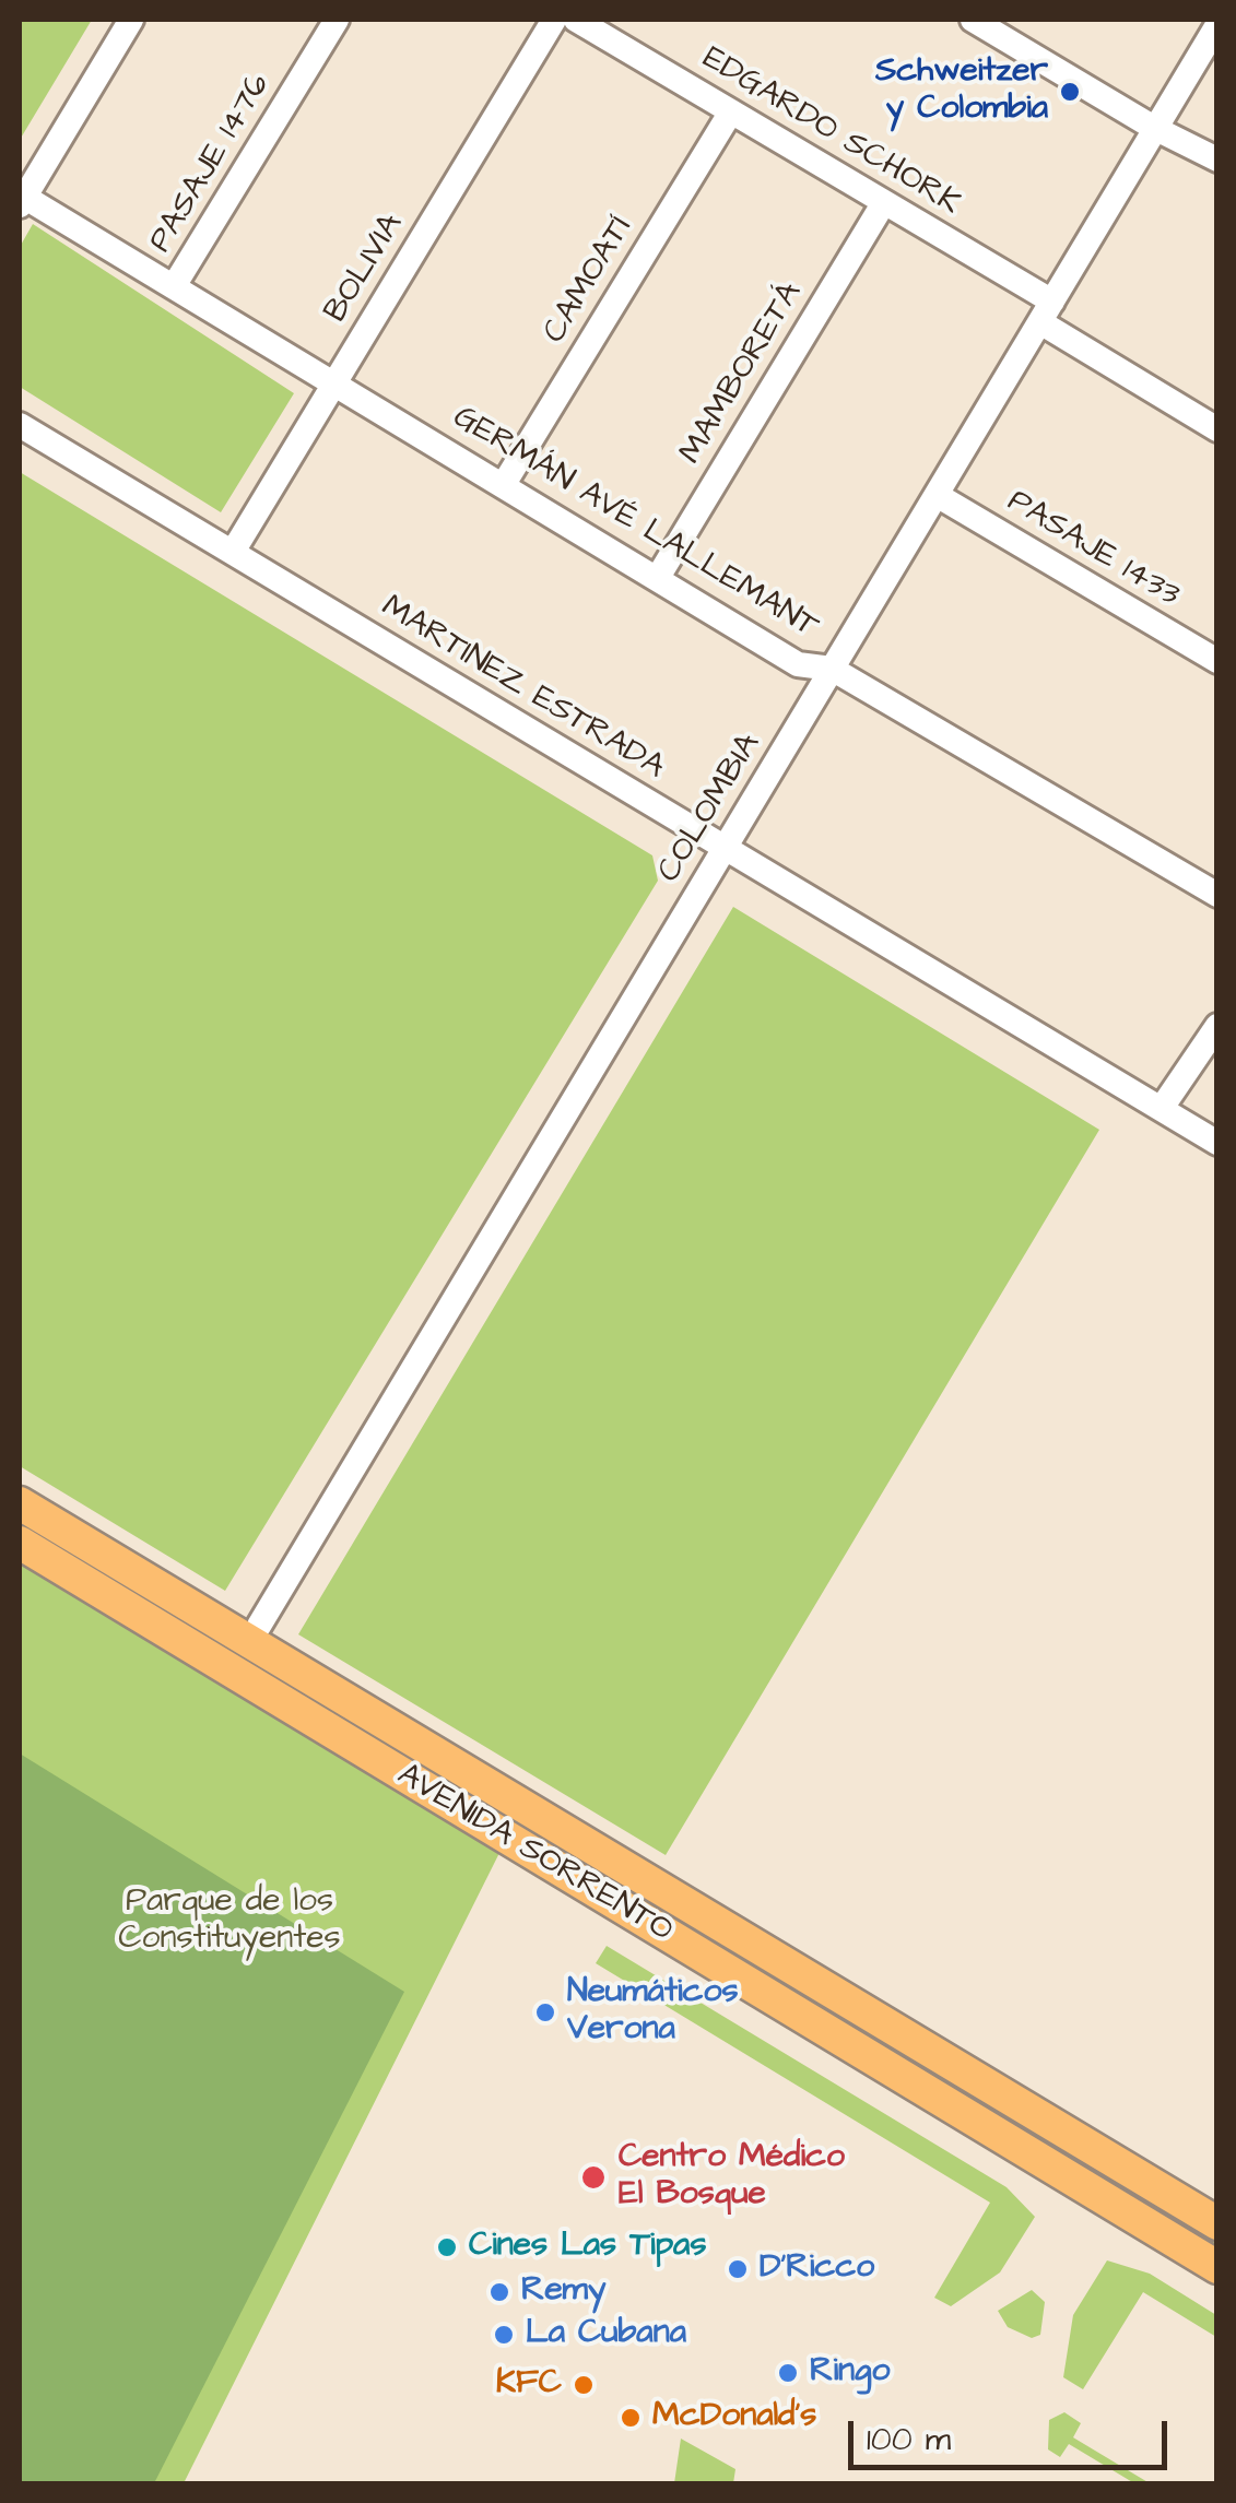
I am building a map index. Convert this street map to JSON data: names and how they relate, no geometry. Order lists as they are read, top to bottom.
{
  "streets": {
    "main road": ["AVENIDA SORRENTO"],
    "street": [
      "EDGARDO SCHORK",
      "PASAJE 1476",
      "BOLIVIA",
      "CAMOATÍ",
      "MAMBORETÁ",
      "GERMÁN AVÉ LALLEMANT",
      "PASAJE 1433",
      "MARTINEZ ESTRADA",
      "COLOMBIA"
    ]
  },
  "crossings": [
    ["EDGARDO SCHORK", "CAMOATÍ"],
    ["EDGARDO SCHORK", "MAMBORETÁ"],
    ["EDGARDO SCHORK", "COLOMBIA"],
    ["PASAJE 1476", "GERMÁN AVÉ LALLEMANT"],
    ["BOLIVIA", "GERMÁN AVÉ LALLEMANT"],
    ["BOLIVIA", "MARTINEZ ESTRADA"],
    ["CAMOATÍ", "GERMÁN AVÉ LALLEMANT"],
    ["MAMBORETÁ", "GERMÁN AVÉ LALLEMANT"],
    ["GERMÁN AVÉ LALLEMANT", "COLOMBIA"],
    ["PASAJE 1433", "COLOMBIA"],
    ["MARTINEZ ESTRADA", "COLOMBIA"]
  ],
  "parks": ["Parque de los Constituyentes"],
  "places": [
    "Schweitzer y Colombia",
    "Neumáticos Verona",
    "Centro Médico El Bosque",
    "Cines Las Tipas",
    "D'Ricco",
    "Remy",
    "La Cubana",
    "Ringo",
    "KFC",
    "McDonald's"
  ],
  "scale_bar": "100 m"
}
